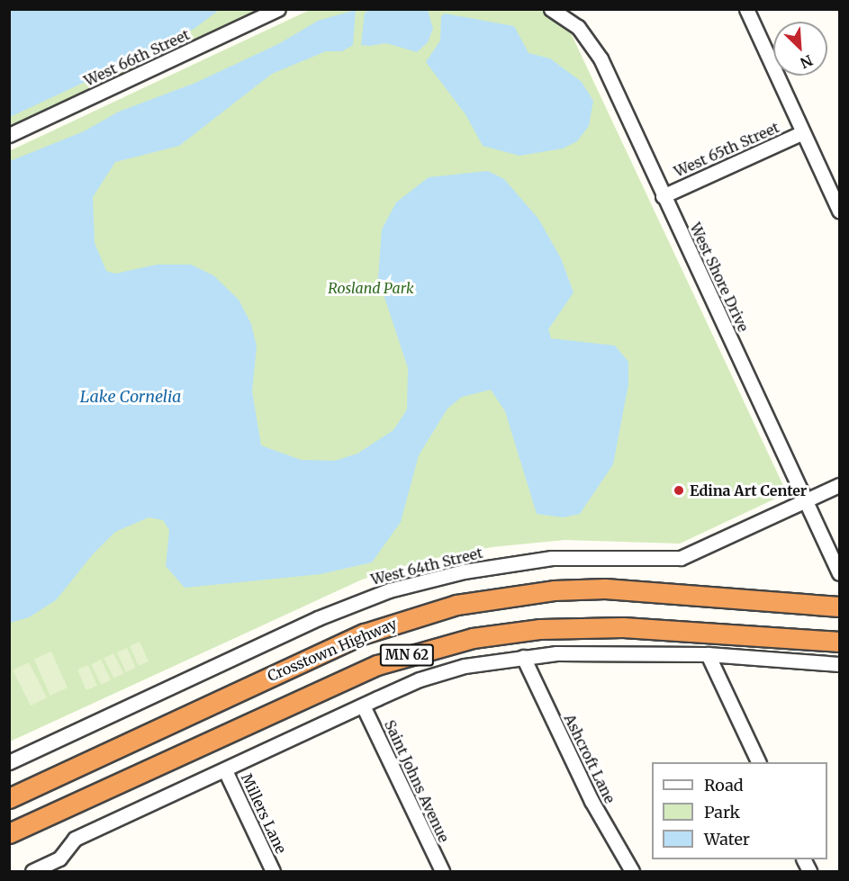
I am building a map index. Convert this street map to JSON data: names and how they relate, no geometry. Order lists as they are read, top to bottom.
{
  "streets": {
    "highway": ["Crosstown Highway", "MN 62"],
    "street": [
      "West 66th Street",
      "West 65th Street",
      "West Shore Drive",
      "West 64th Street",
      "Ashcroft Lane",
      "Saint Johns Avenue",
      "Millers Lane"
    ]
  },
  "crossings": [
    ["West 65th Street", "West Shore Drive"],
    ["West Shore Drive", "West 64th Street"]
  ],
  "water": ["Lake Cornelia"],
  "parks": ["Rosland Park"],
  "places": ["Edina Art Center"],
  "legend": ["Road", "Park", "Water"],
  "north": "bottom right"
}
